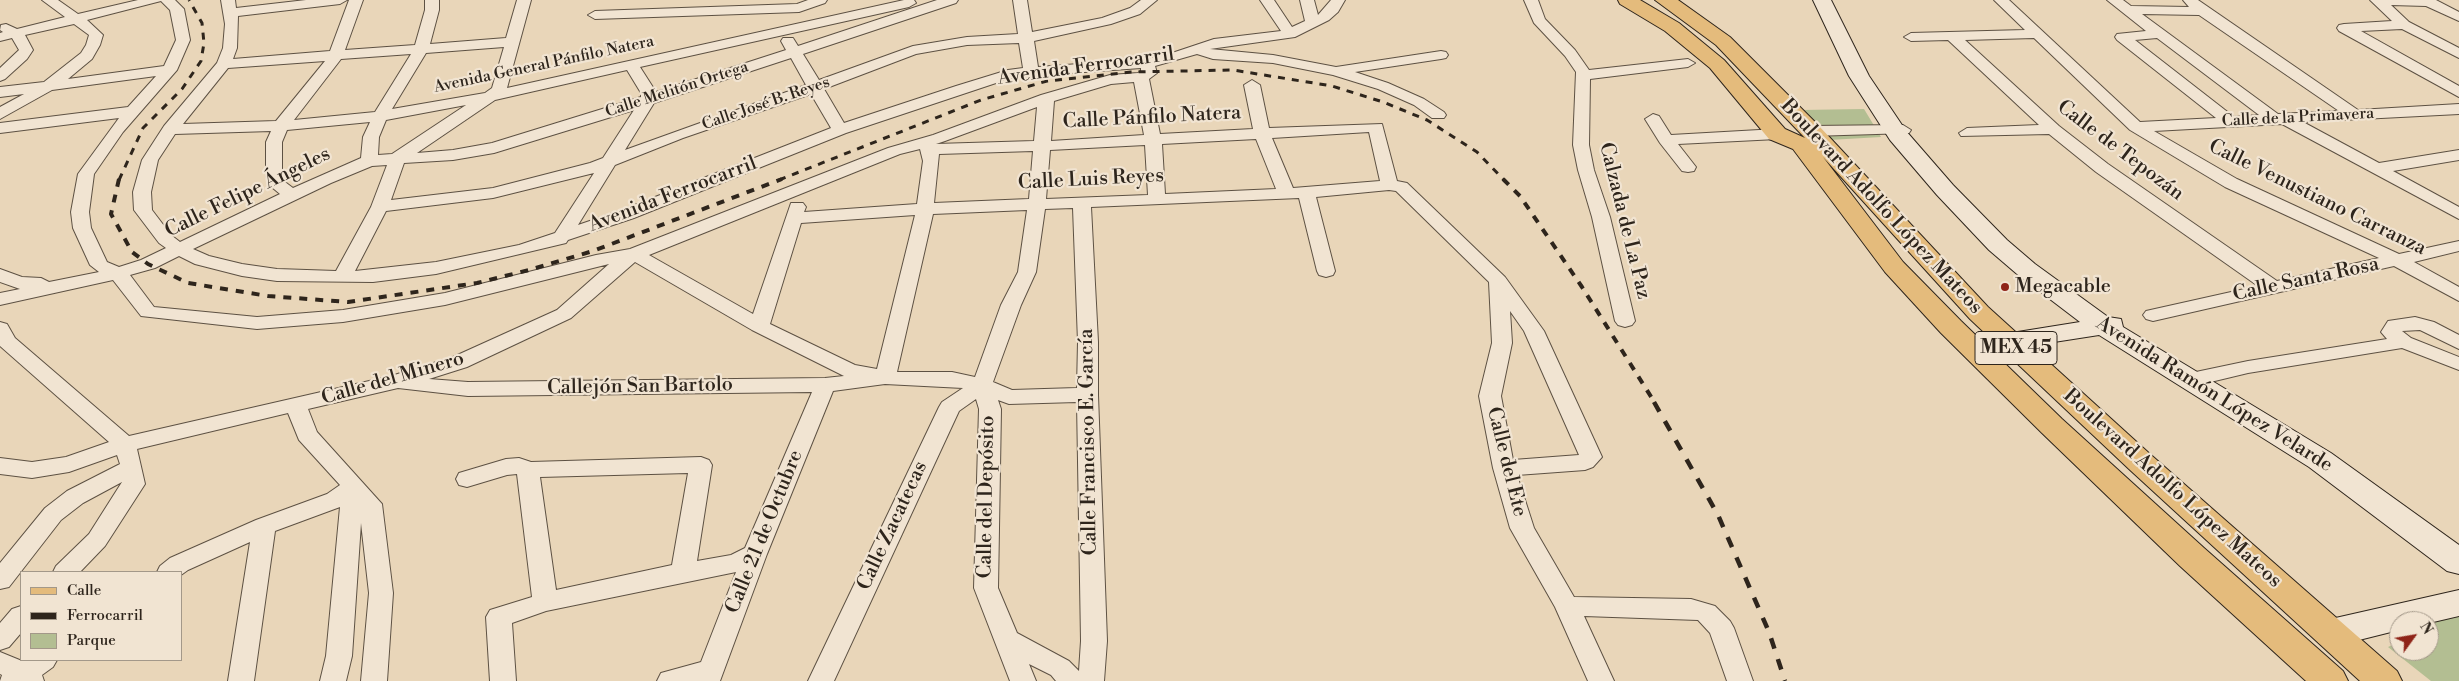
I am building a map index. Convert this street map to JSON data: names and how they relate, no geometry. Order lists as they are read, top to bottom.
{
  "streets": {
    "main road": ["Boulevard Adolfo López Mateos", "MEX 45"],
    "street": [
      "Avenida General Pánfilo Natera",
      "Avenida Ferrocarril",
      "Calle Melitón Ortega",
      "Calle José B. Reyes",
      "Calle Pánfilo Natera",
      "Calle de la Primavera",
      "Calle de Tepozán",
      "Calle Luis Reyes",
      "Calle Felipe Ángeles",
      "Calle Venustiano Carranza",
      "Calzada de La Paz",
      "Calle Santa Rosa",
      "Calle del Minero",
      "Callejón San Bartolo",
      "Avenida Ramón López Velarde",
      "Calle Francisco E. García",
      "Calle del Ete",
      "Calle del Depósito",
      "Calle Zacatecas",
      "Calle 21 de Octubre"
    ]
  },
  "crossings": [
    ["Avenida General Pánfilo Natera", "Avenida Ferrocarril"],
    ["Avenida Ferrocarril", "Calle Pánfilo Natera"],
    ["Avenida Ferrocarril", "Calle Felipe Ángeles"],
    ["Avenida Ferrocarril", "Calle del Minero"],
    ["Avenida Ferrocarril", "Calle del Depósito"],
    ["Calle Melitón Ortega", "Calle Felipe Ángeles"],
    ["Calle Pánfilo Natera", "Calle Luis Reyes"],
    ["Calle de la Primavera", "Calle Venustiano Carranza"],
    ["Calle de Tepozán", "Calle Santa Rosa"],
    ["Calle Luis Reyes", "Calle Francisco E. García"],
    ["Calle Venustiano Carranza", "Calle Santa Rosa"],
    ["Calle del Minero", "Callejón San Bartolo"],
    ["Calle del Minero", "Calle del Depósito"],
    ["Callejón San Bartolo", "Calle del Depósito"],
    ["Callejón San Bartolo", "Calle 21 de Octubre"],
    ["Calle del Depósito", "Calle Zacatecas"]
  ],
  "places": ["Megacable"],
  "legend": ["Calle", "Ferrocarril", "Parque"],
  "north": "top right"
}
